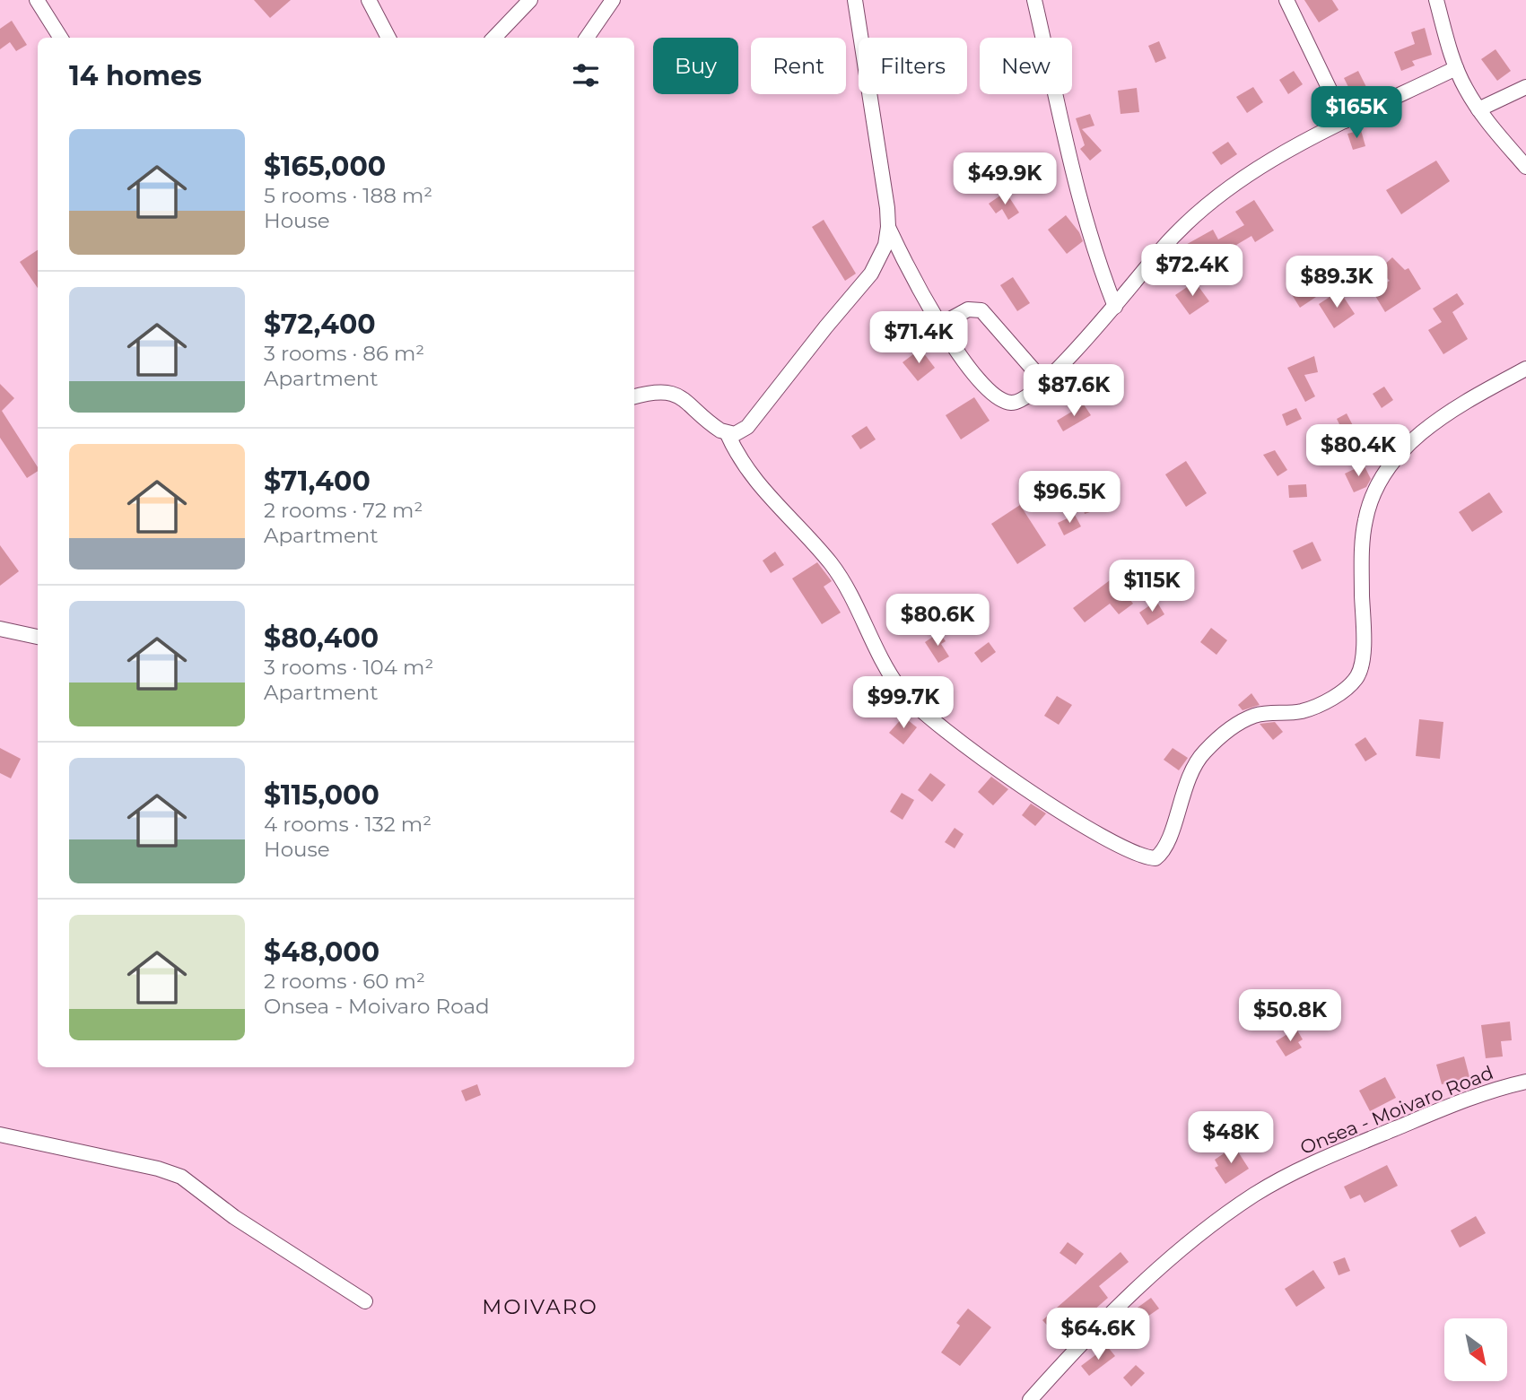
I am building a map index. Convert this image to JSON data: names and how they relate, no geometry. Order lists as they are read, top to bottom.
{
  "streets": {
    "street": ["Onsea - Moivaro Road"]
  },
  "districts": ["MOIVARO"],
  "north": "bottom right",
  "page": {
    "chip": [
      "Buy",
      "Rent",
      "Filters",
      "New"
    ],
    "heading": "14 homes",
    "price": [
      "$165K",
      "$49.9K",
      "$72.4K",
      "$89.3K",
      "$71.4K",
      "$87.6K",
      "$80.4K",
      "$96.5K",
      "$115K",
      "$80.6K",
      "$99.7K",
      "$50.8K",
      "$48K",
      "$64.6K"
    ],
    "list": [
      {
        "name": "$165,000",
        "note": "5 rooms · 188 m² · House"
      },
      {
        "name": "$72,400",
        "note": "3 rooms · 86 m² · Apartment"
      },
      {
        "name": "$71,400",
        "note": "2 rooms · 72 m² · Apartment"
      },
      {
        "name": "$80,400",
        "note": "3 rooms · 104 m² · Apartment"
      },
      {
        "name": "$115,000",
        "note": "4 rooms · 132 m² · House"
      },
      {
        "name": "$48,000",
        "note": "2 rooms · 60 m² · Onsea - Moivaro Road"
      }
    ]
  }
}
